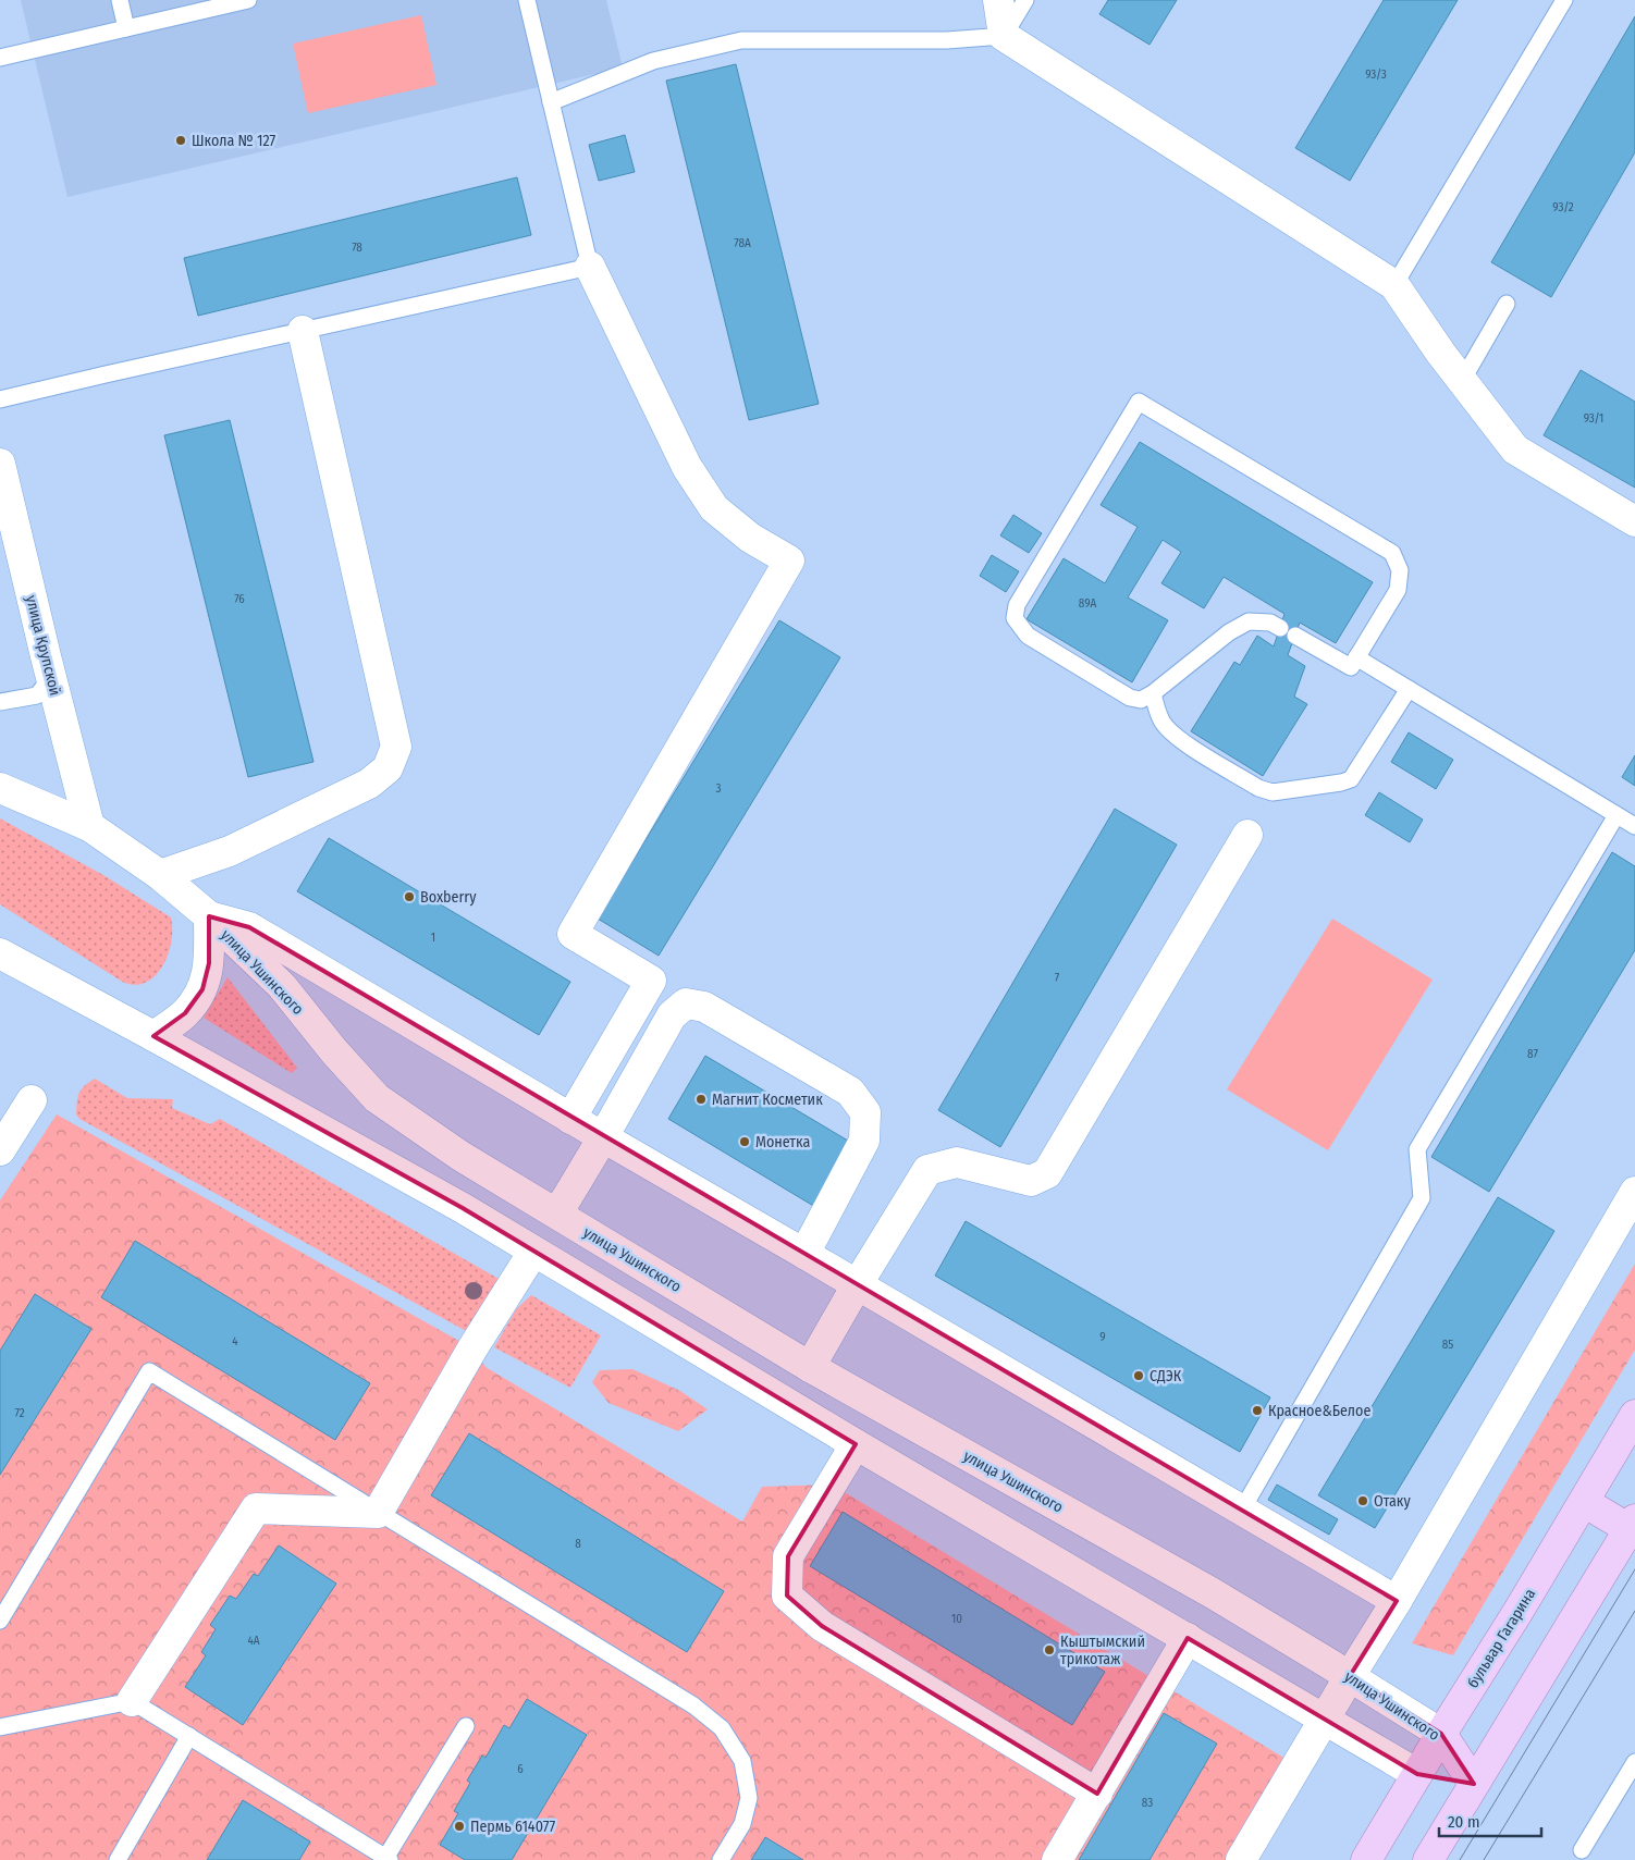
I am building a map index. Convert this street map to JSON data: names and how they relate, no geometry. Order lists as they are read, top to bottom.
{
  "streets": {
    "main road": ["улица Ушинского", "бульвар Гагарина"],
    "street": ["улица Крупской"]
  },
  "crossings": [
    ["улица Крупской", "улица Ушинского"],
    ["улица Ушинского", "бульвар Гагарина"]
  ],
  "places": [
    "Школа № 127",
    "Boxberry",
    "Магнит Косметик",
    "Монетка",
    "СДЭК",
    "Красное&Белое",
    "Отаку",
    "Кыштымский трикотаж",
    "Пермь 614077"
  ],
  "house_numbers": [
    "93/3",
    "93/2",
    "78А",
    "78",
    "93/1",
    "76",
    "89А",
    "3",
    "1",
    "7",
    "87",
    "9",
    "4",
    "85",
    "72",
    "8",
    "10",
    "4А",
    "6",
    "83"
  ],
  "scale_bar": "20 m"
}
